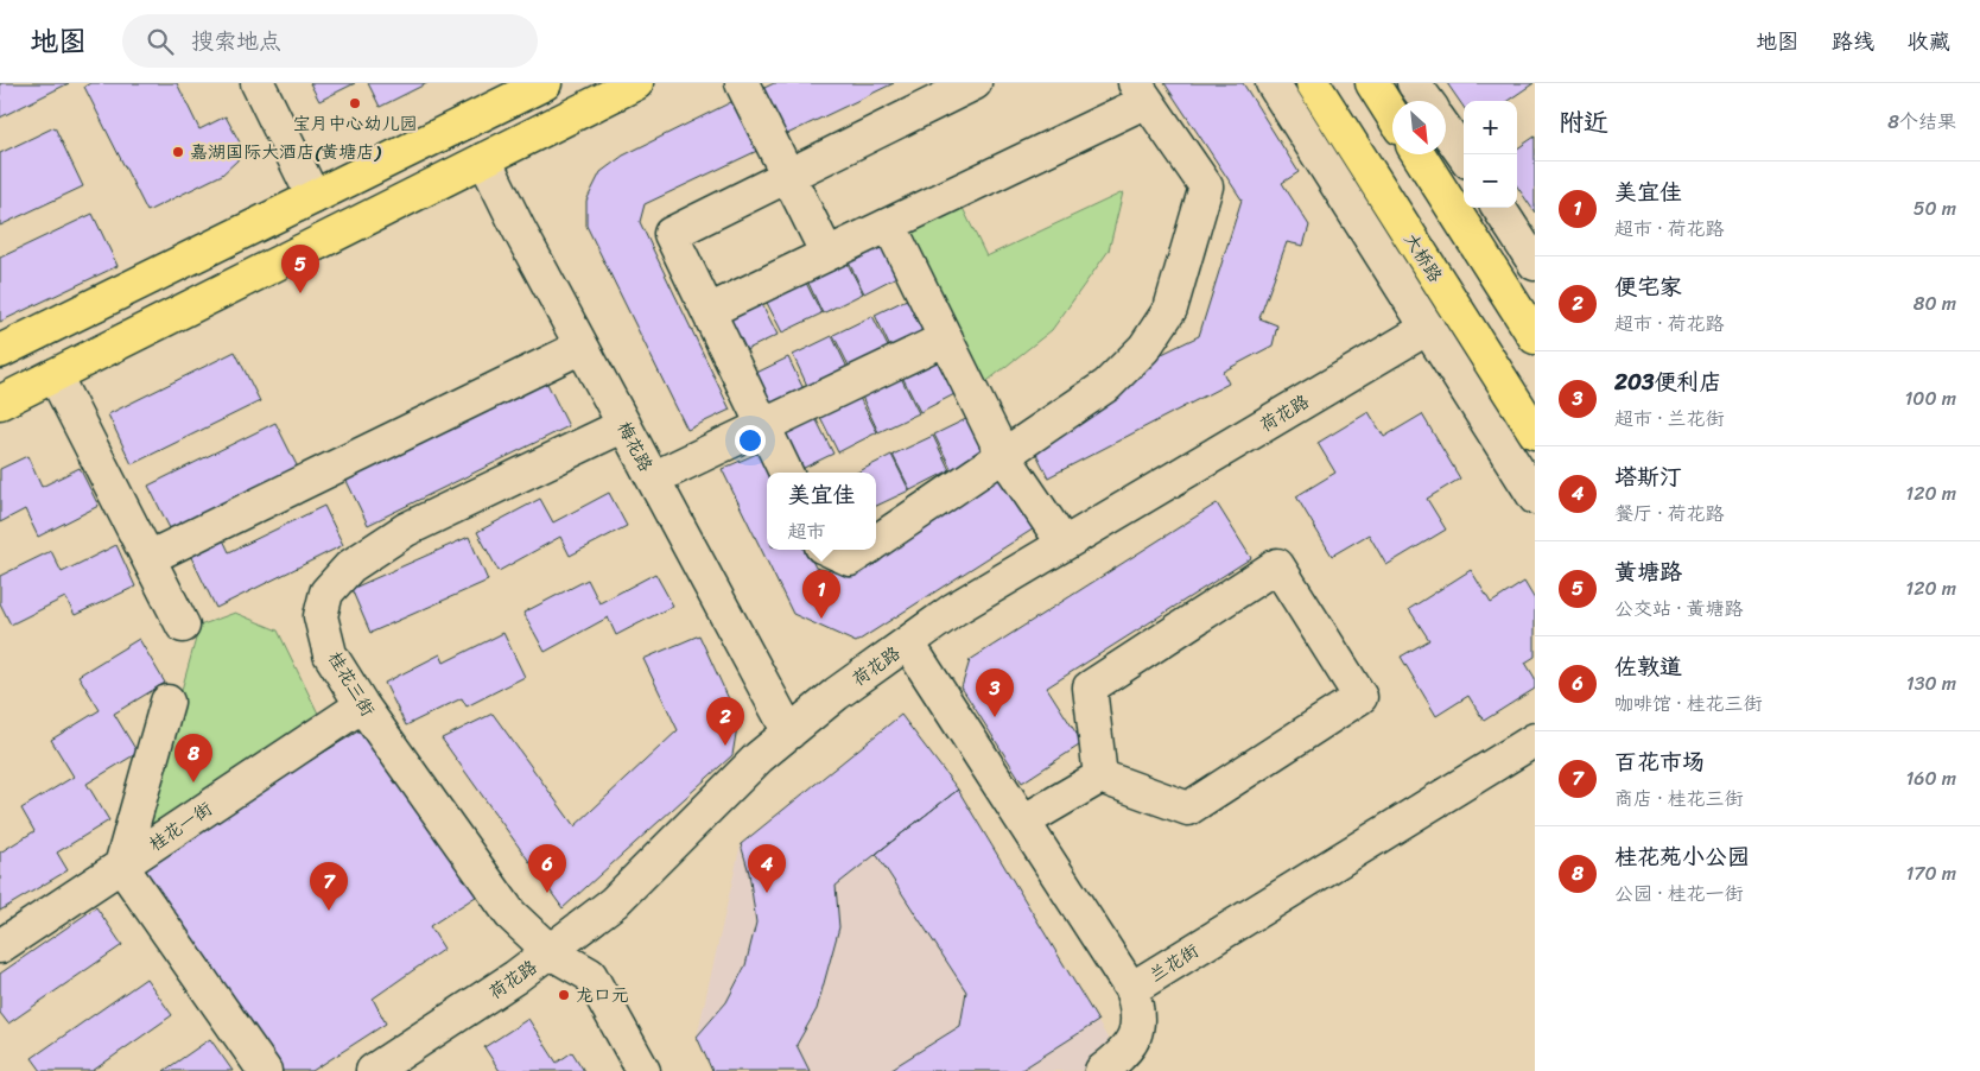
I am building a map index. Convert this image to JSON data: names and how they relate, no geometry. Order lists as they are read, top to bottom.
{
  "streets": {
    "main road": ["大桥路"],
    "street": [
      "荷花路",
      "梅花路",
      "桂花三街",
      "桂花一街",
      "兰花街"
    ]
  },
  "crossings": [
    ["荷花路", "梅花路"],
    ["荷花路", "桂花三街"],
    ["荷花路", "兰花街"],
    ["梅花路", "桂花三街"],
    ["桂花三街", "桂花一街"]
  ],
  "places": ["宝月中心幼儿园", "嘉湖国际大酒店(黄塘店)", "龙口元"],
  "north": "bottom right",
  "page": {
    "header": "地图",
    "search": "搜索地点",
    "nav": ["地图", "路线", "收藏"],
    "heading": ["附近", "8个结果"],
    "map_buttons": ["+", "−"],
    "list": [
      {
        "mark": "1",
        "name": "美宜佳",
        "note": "超市 · 荷花路",
        "value": "50 m"
      },
      {
        "mark": "2",
        "name": "便宅家",
        "note": "超市 · 荷花路",
        "value": "80 m"
      },
      {
        "mark": "3",
        "name": "203便利店",
        "note": "超市 · 兰花街",
        "value": "100 m"
      },
      {
        "mark": "4",
        "name": "塔斯汀",
        "note": "餐厅 · 荷花路",
        "value": "120 m"
      },
      {
        "mark": "5",
        "name": "黄塘路",
        "note": "公交站 · 黄塘路",
        "value": "120 m"
      },
      {
        "mark": "6",
        "name": "佐敦道",
        "note": "咖啡馆 · 桂花三街",
        "value": "130 m"
      },
      {
        "mark": "7",
        "name": "百花市场",
        "note": "商店 · 桂花三街",
        "value": "160 m"
      },
      {
        "mark": "8",
        "name": "桂花苑小公园",
        "note": "公园 · 桂花一街",
        "value": "170 m"
      }
    ],
    "pins": [
      "5",
      "1",
      "3",
      "2",
      "8",
      "4",
      "6",
      "7"
    ],
    "popup": ["美宜佳", "超市"]
  }
}
